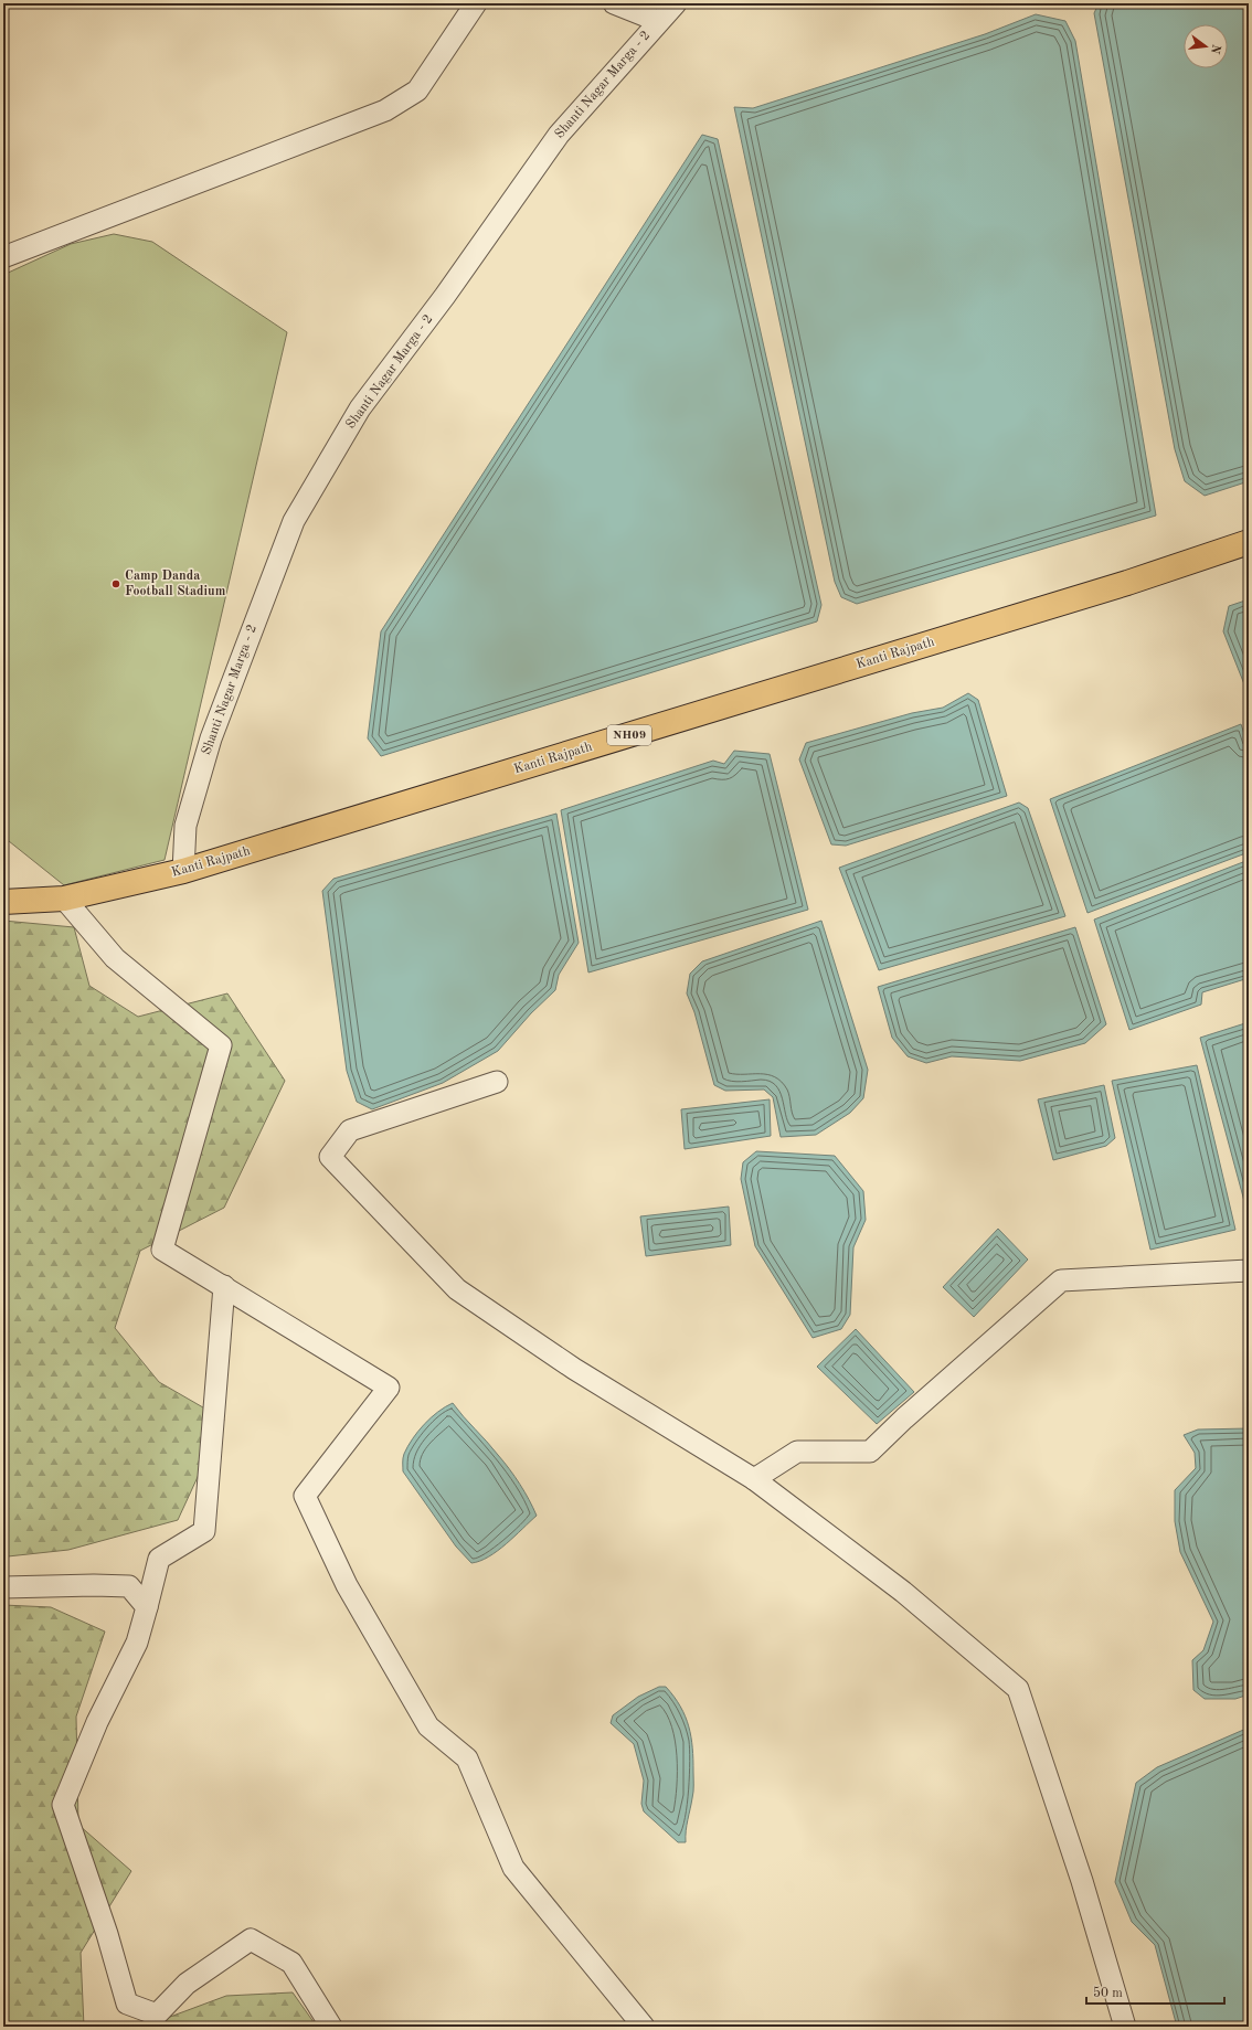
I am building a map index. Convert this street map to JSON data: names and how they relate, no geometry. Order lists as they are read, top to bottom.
{
  "streets": {
    "main road": ["Kanti Rajpath", "NH09"],
    "street": ["Shanti Nagar Marga - 2"]
  },
  "crossings": [
    ["Shanti Nagar Marga - 2", "Kanti Rajpath"]
  ],
  "places": ["Camp Danda Football Stadium"],
  "scale_bar": "50 m",
  "north": "right"
}
